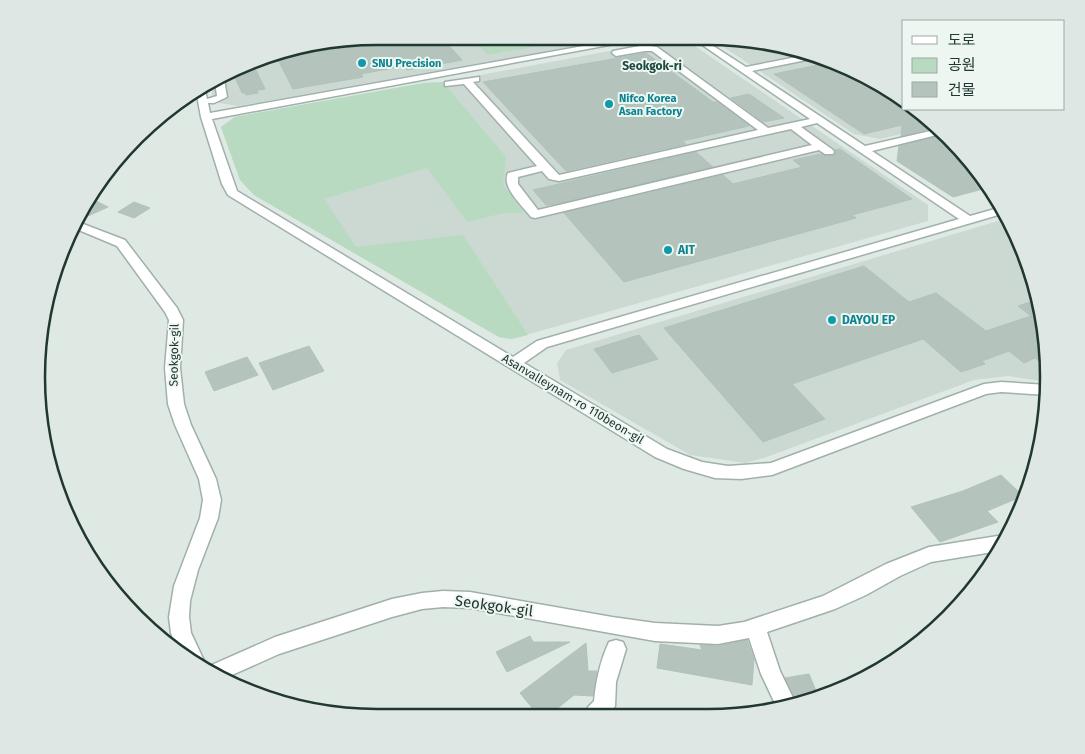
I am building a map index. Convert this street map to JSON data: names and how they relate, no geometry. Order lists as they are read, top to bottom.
{
  "streets": {
    "street": ["Seokgok-gil", "Asanvalleynam-ro 110beon-gil"]
  },
  "districts": ["Seokgok-ri"],
  "places": [
    "SNU Precision",
    "Nifco Korea Asan Factory",
    "AIT",
    "DAYOU EP"
  ],
  "legend": ["도로", "공원", "건물"]
}
